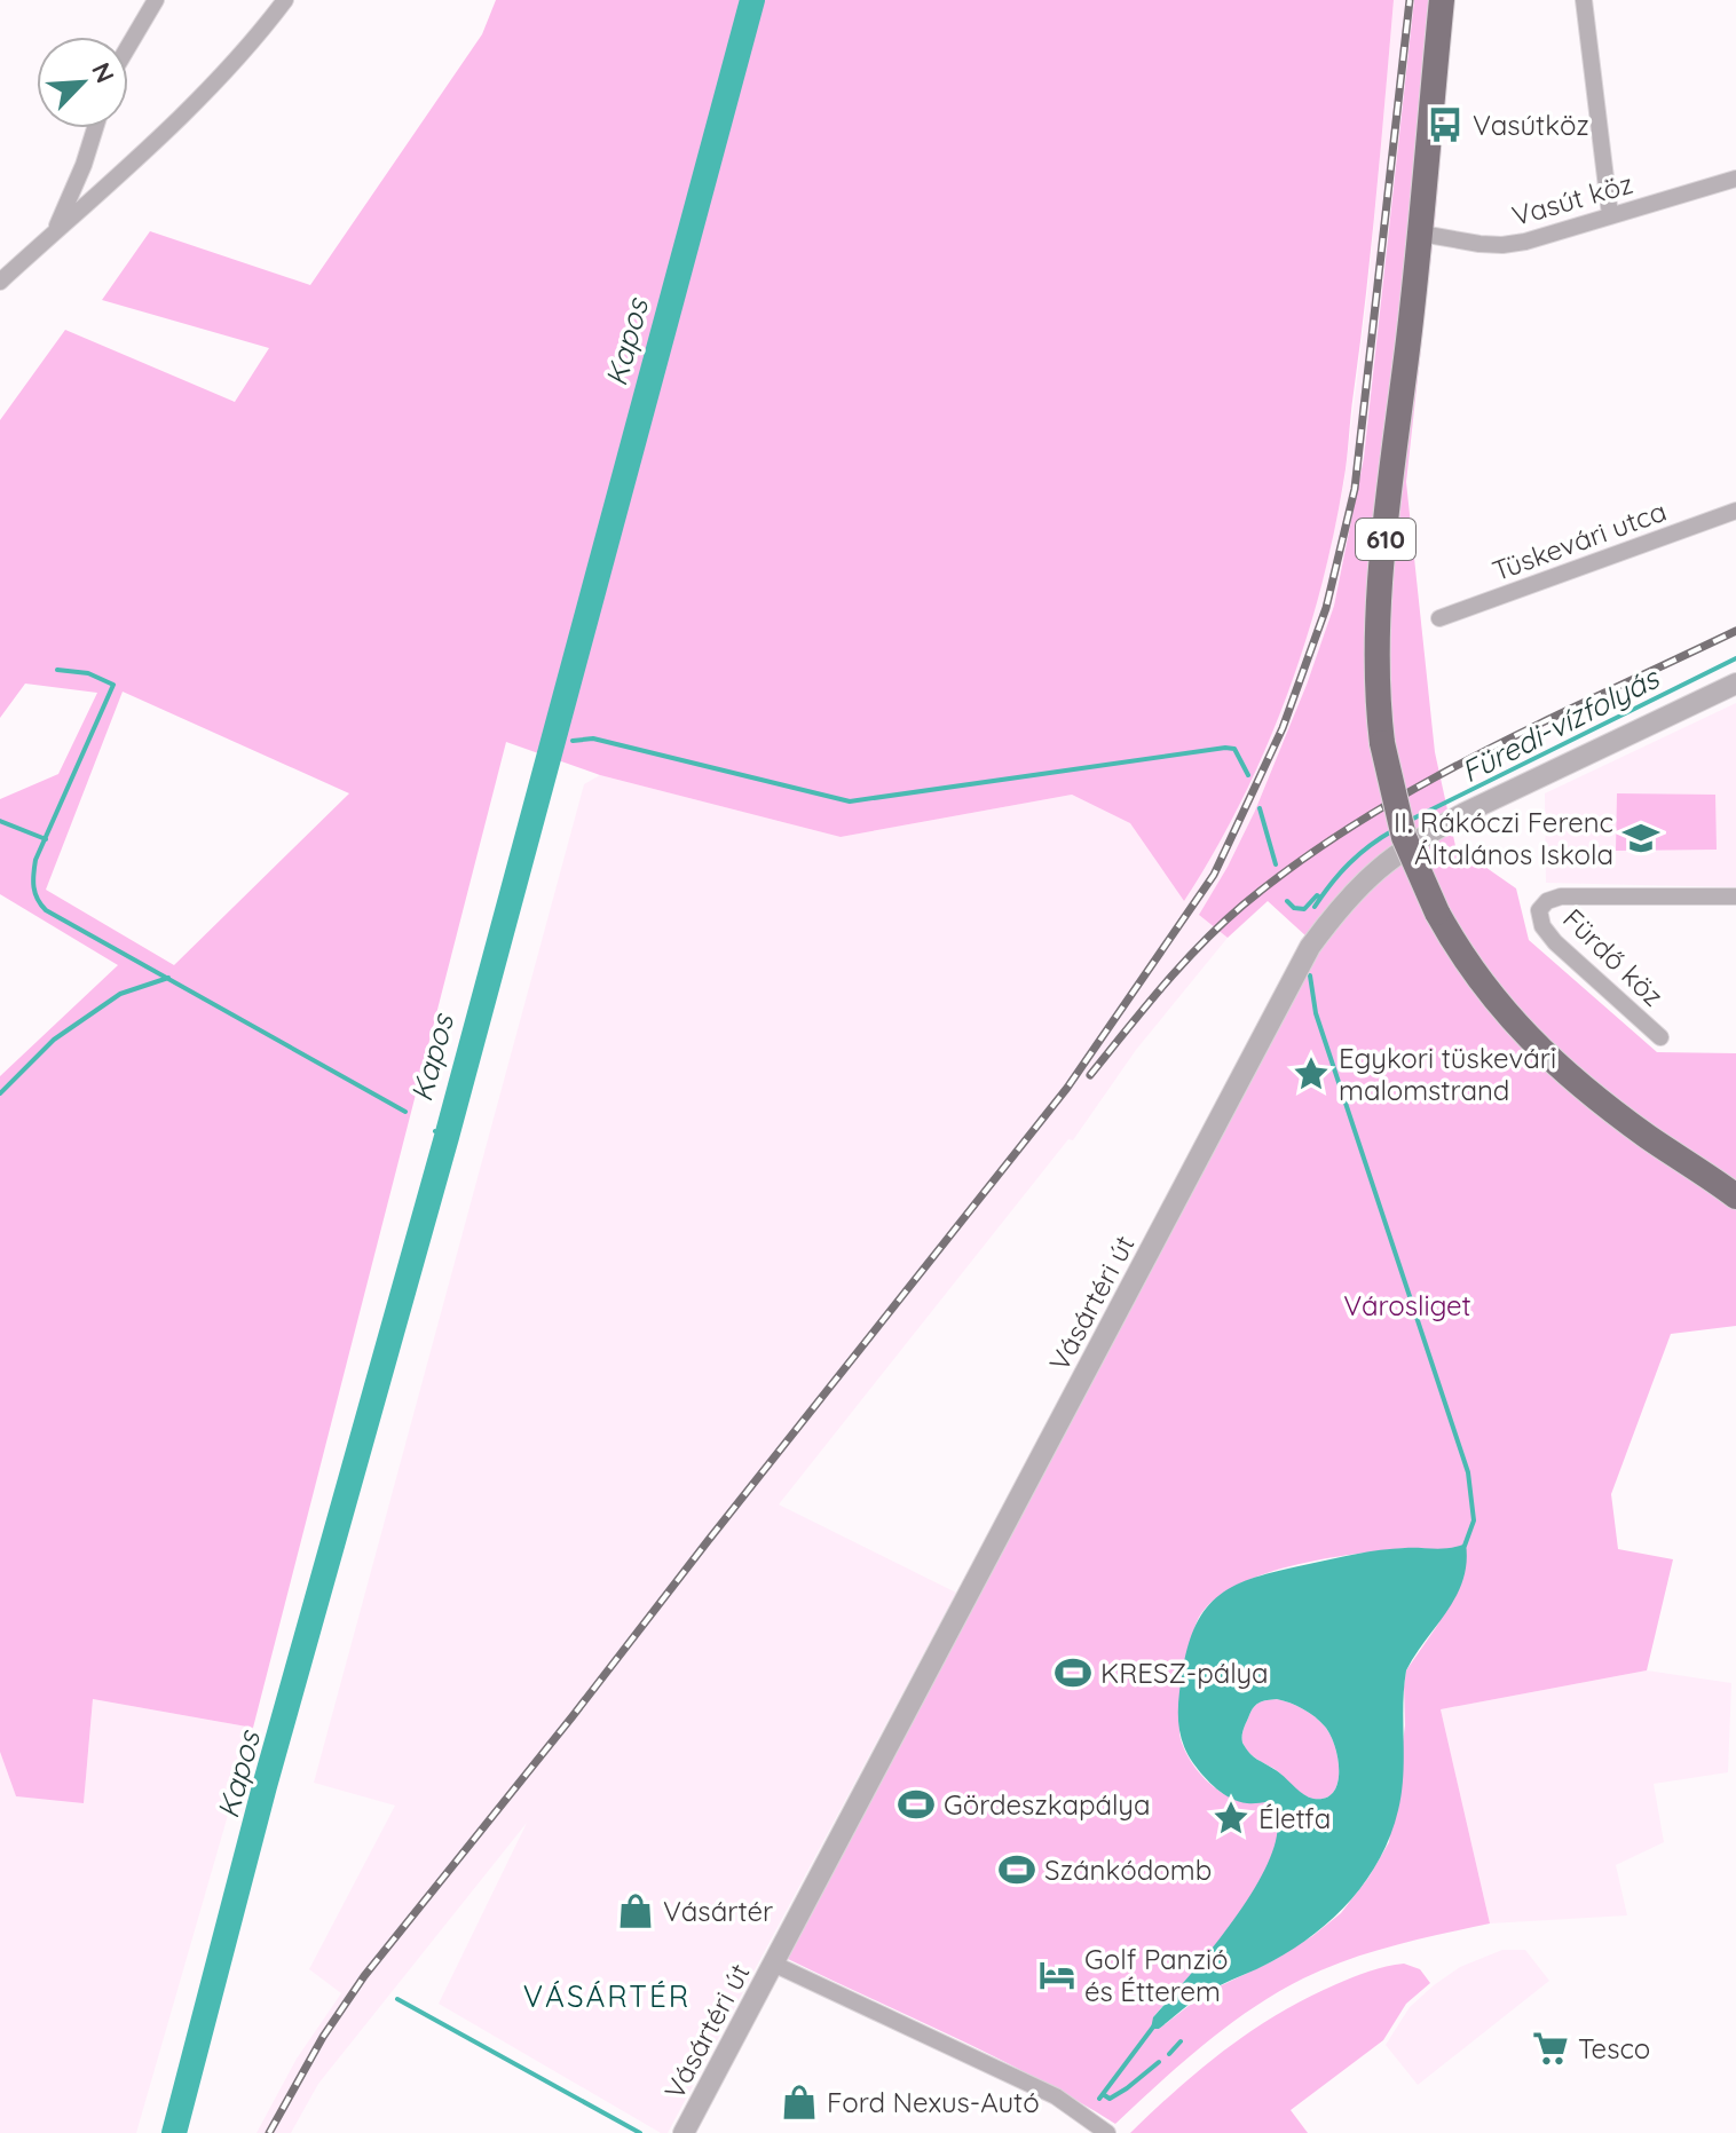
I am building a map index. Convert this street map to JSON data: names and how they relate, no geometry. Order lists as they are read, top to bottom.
{
  "streets": {
    "main road": ["610"],
    "street": [
      "Vasút köz",
      "Tüskevári utca",
      "Fürdő köz",
      "Vásártéri út"
    ]
  },
  "crossings": [
    ["Vasút köz", "610"]
  ],
  "districts": ["VÁSÁRTÉR"],
  "water": ["Kapos", "Füredi-vízfolyás"],
  "parks": ["Városliget"],
  "places": {
    "bus stop": ["Vasútköz"],
    "school or university": ["II. Rákóczi Ferenc Általános Iskola"],
    "place": ["Egykori tüskevári malomstrand", "Életfa"],
    "sports": ["KRESZ-pálya", "Gördeszkapálya", "Szánkódomb"],
    "shop": ["Vásártér", "Ford Nexus-Autó"],
    "hotel": ["Golf Panzió és Étterem"],
    "supermarket": ["Tesco"]
  },
  "north": "top right"
}
